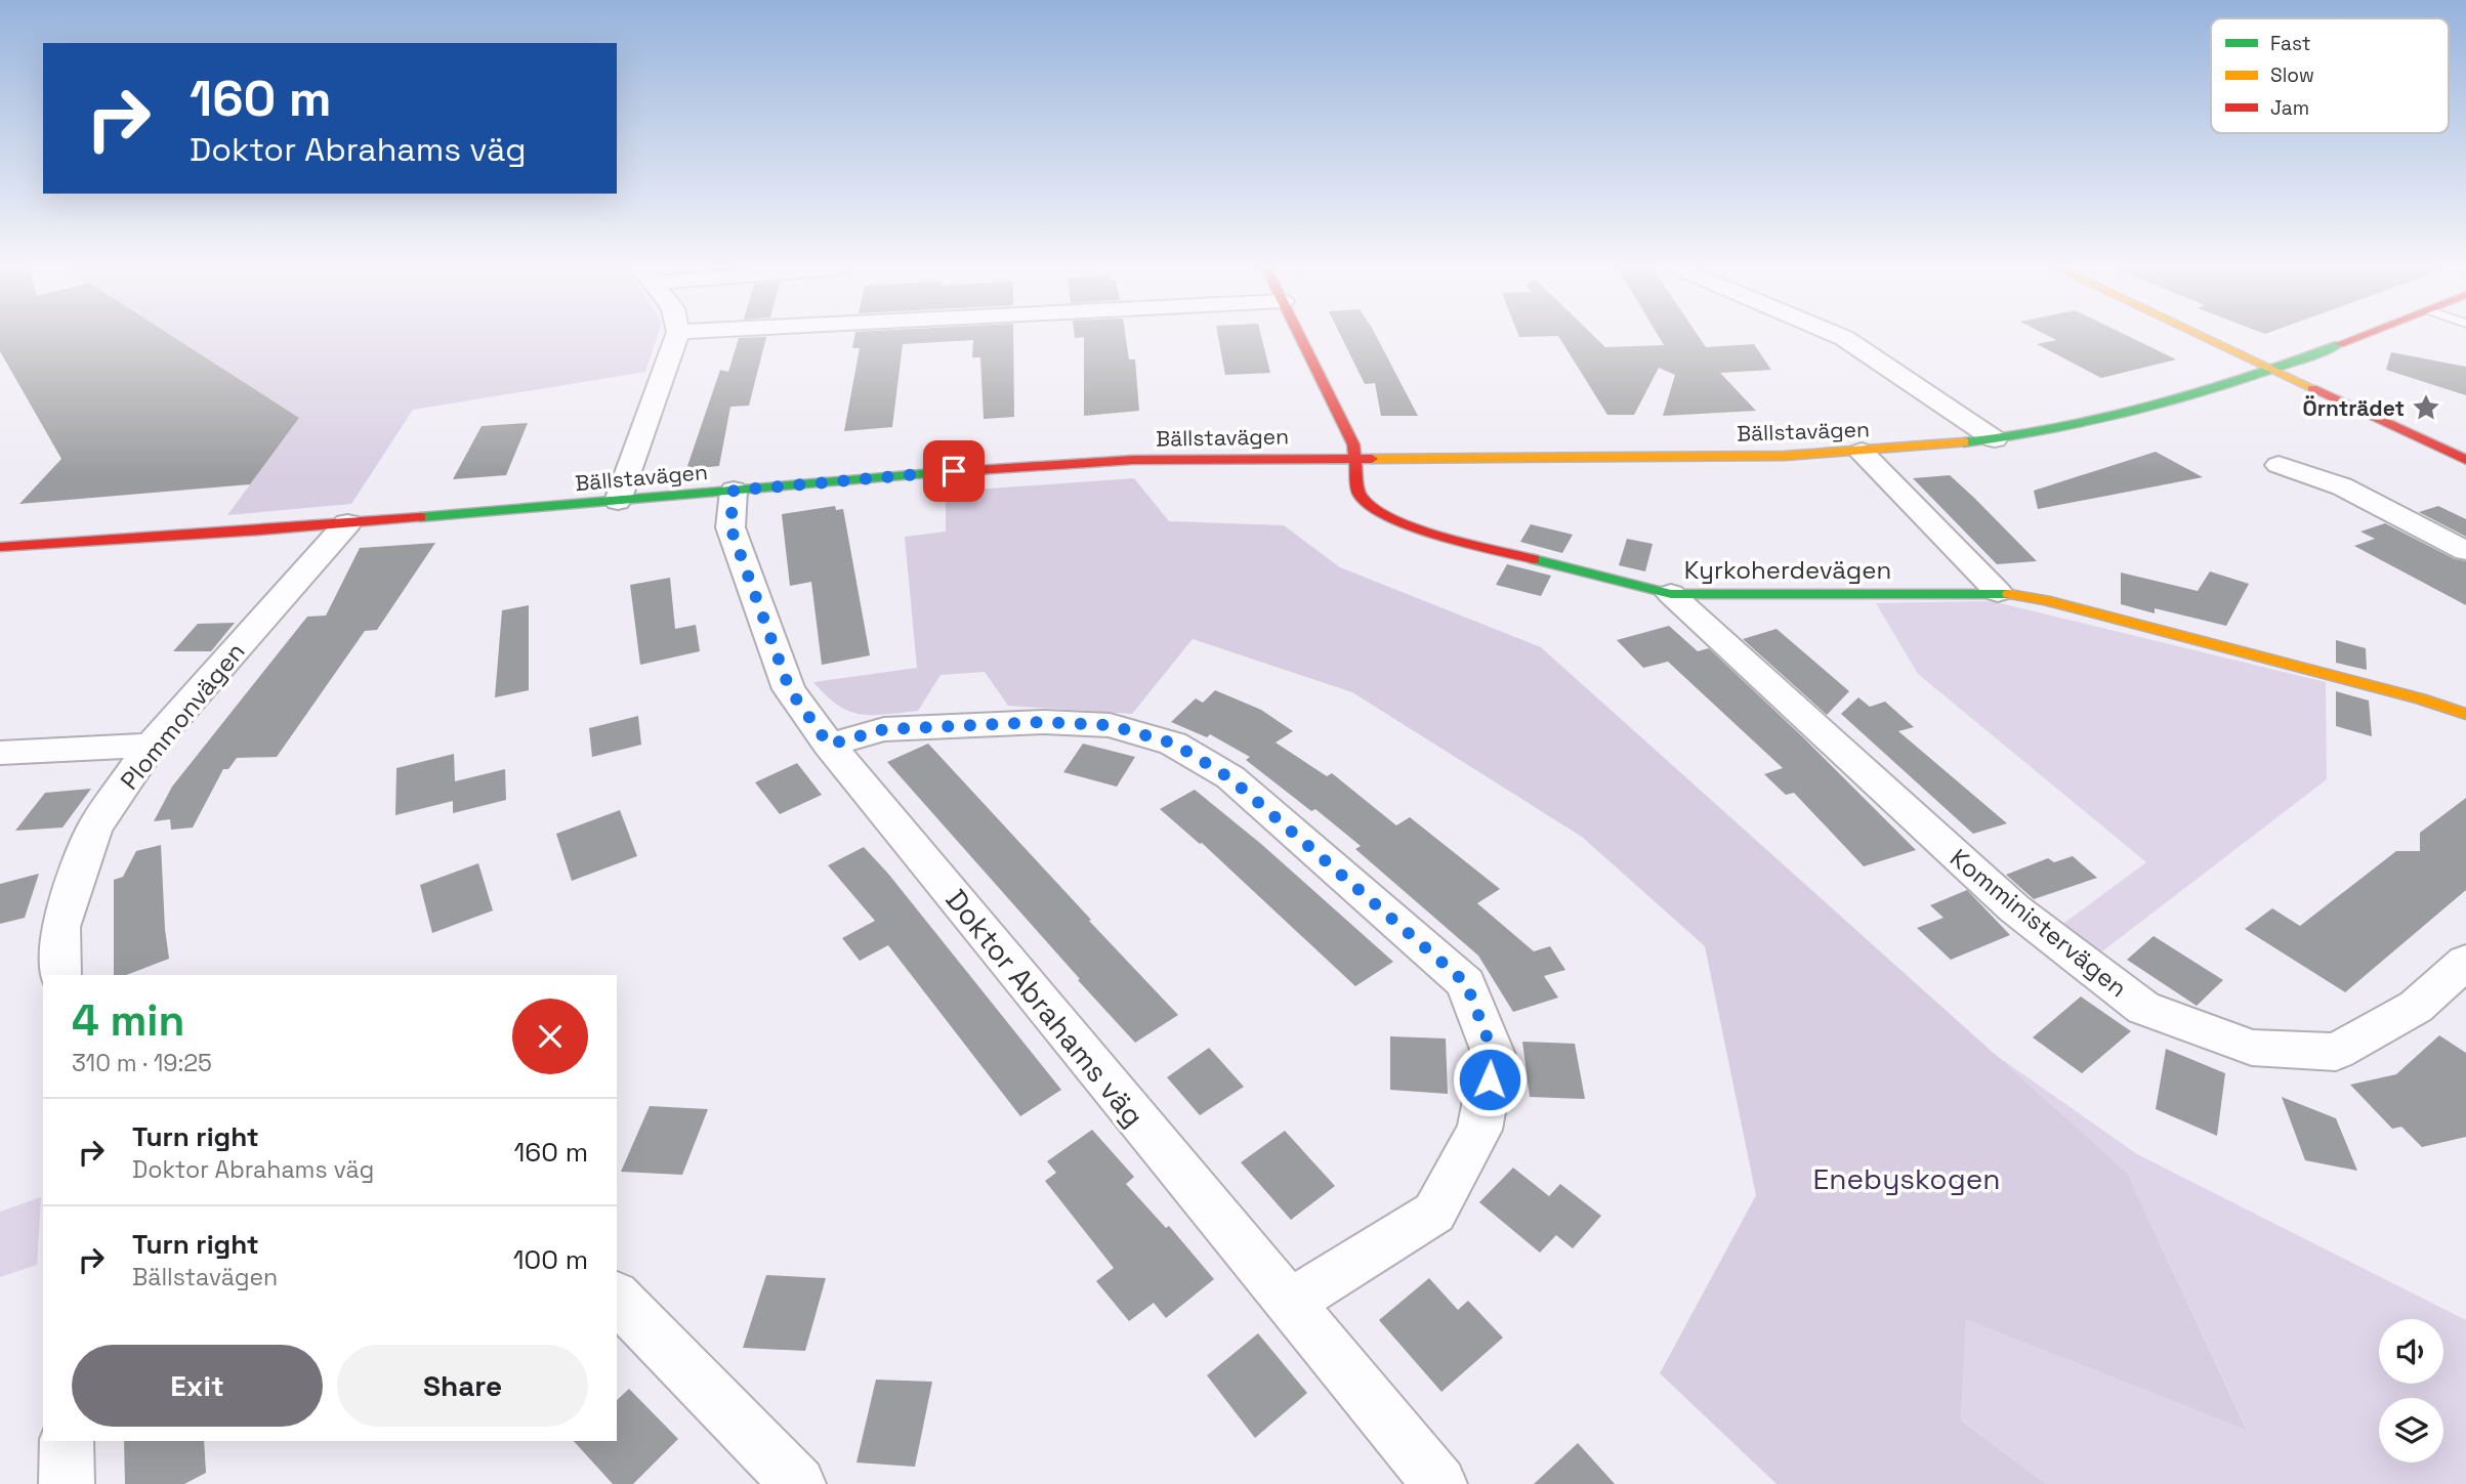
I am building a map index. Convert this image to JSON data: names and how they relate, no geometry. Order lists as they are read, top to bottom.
{
  "streets": {
    "street": [
      "Bällstavägen",
      "Kyrkoherdevägen",
      "Plommonvägen",
      "Komministervägen",
      "Doktor Abrahams väg"
    ]
  },
  "crossings": [
    ["Bällstavägen", "Kyrkoherdevägen"],
    ["Bällstavägen", "Plommonvägen"],
    ["Bällstavägen", "Doktor Abrahams väg"],
    ["Kyrkoherdevägen", "Komministervägen"]
  ],
  "parks": ["Enebyskogen"],
  "places": {
    "place": ["Örnträdet"]
  },
  "legend": ["Fast", "Slow", "Jam"],
  "page": {
    "turn": ["160 m", "Doktor Abrahams väg"],
    "heading": ["4 min", "310 m · 19:25"],
    "list": [
      {
        "name": "Turn right",
        "note": "Doktor Abrahams väg",
        "value": "160 m"
      },
      {
        "name": "Turn right",
        "note": "Bällstavägen",
        "value": "100 m"
      }
    ],
    "buttons": ["Exit", "Share"]
  }
}
